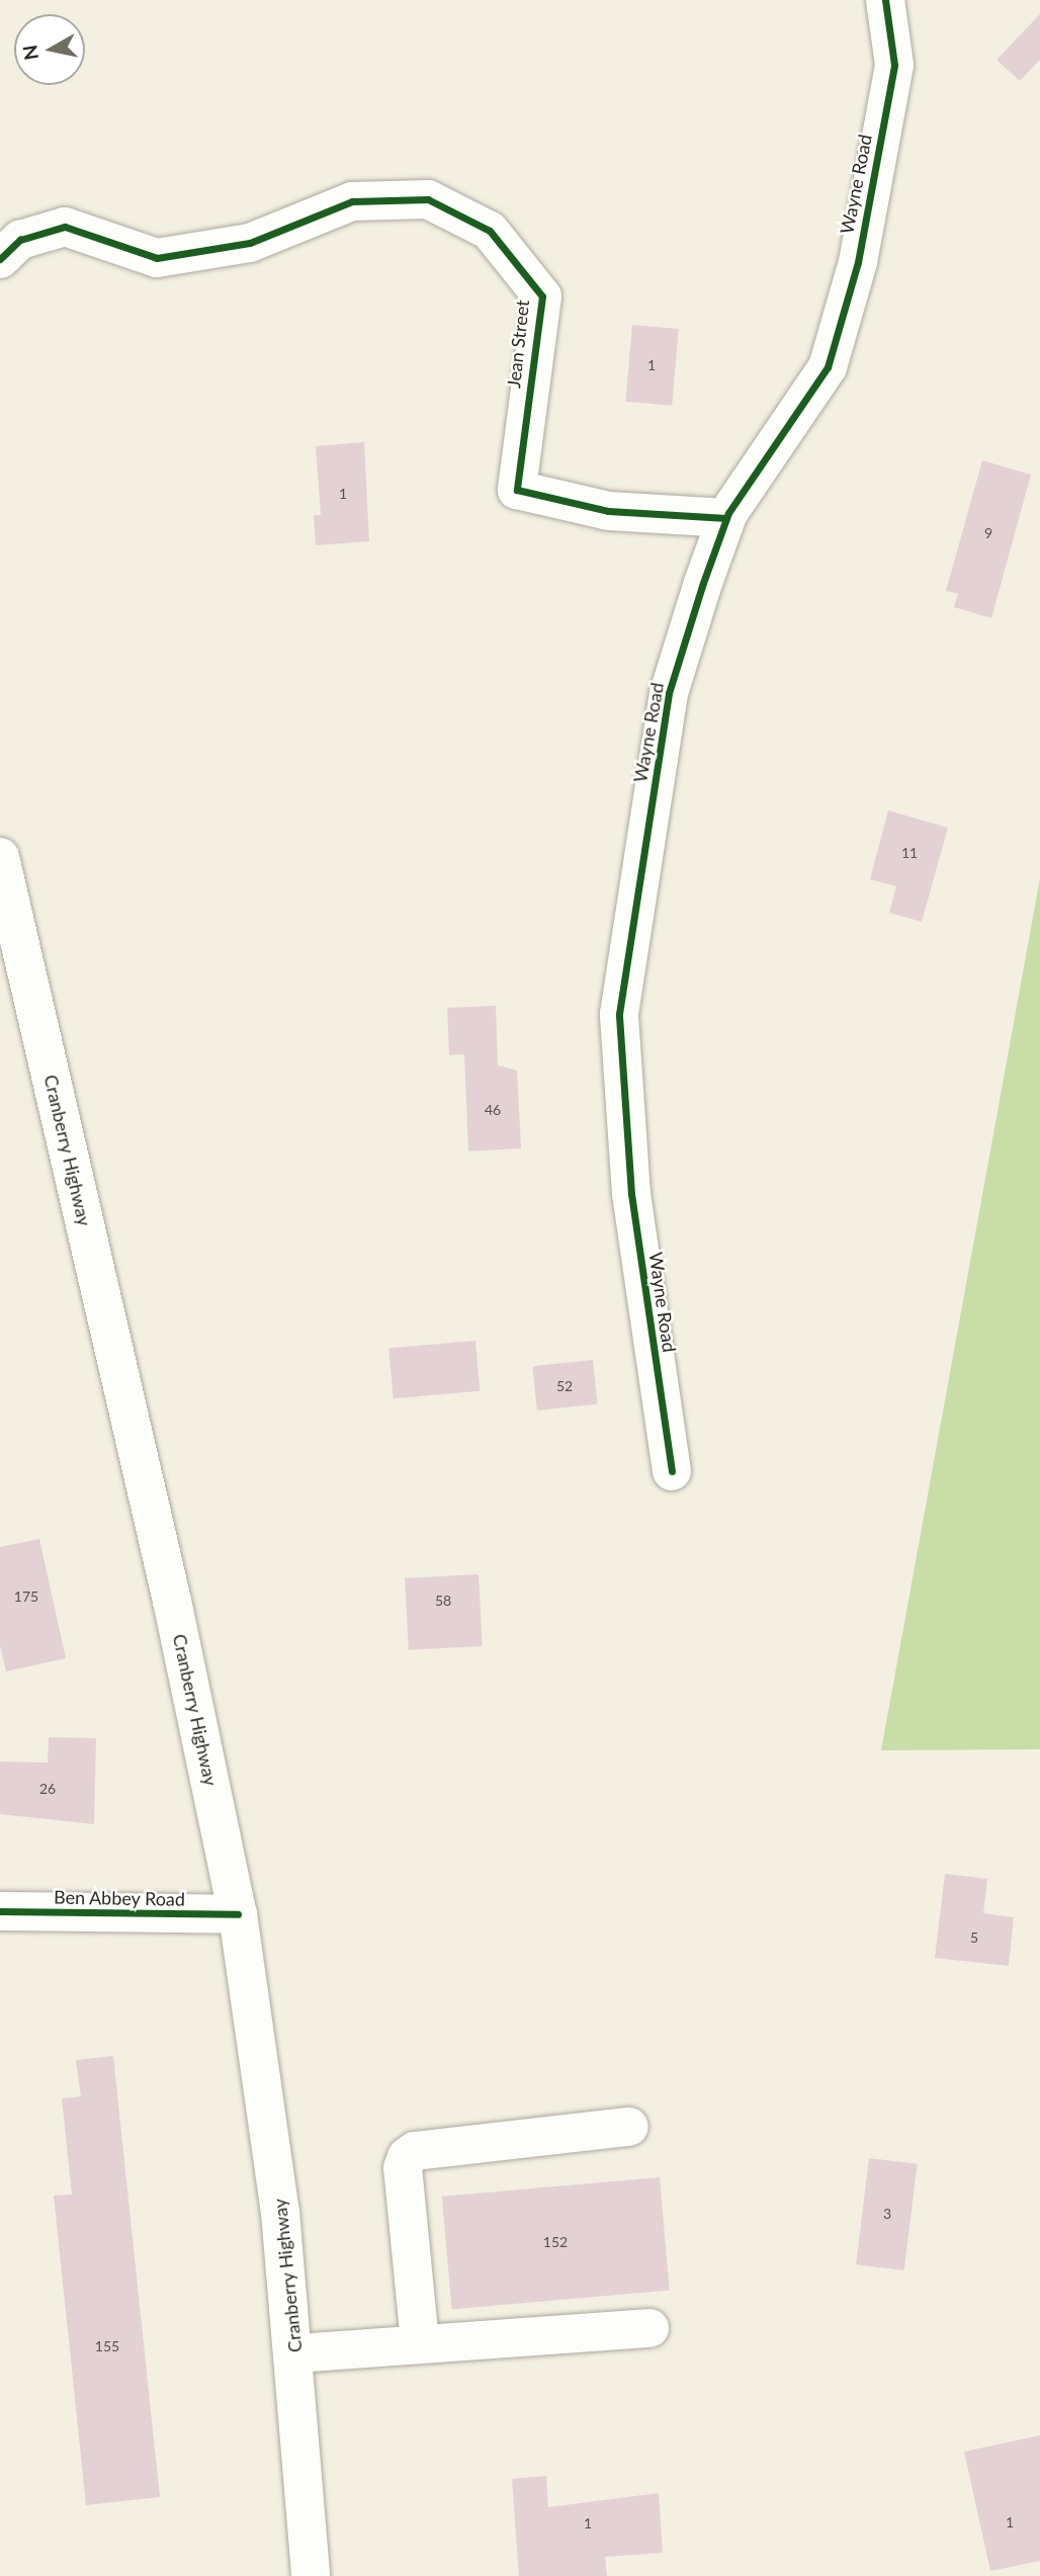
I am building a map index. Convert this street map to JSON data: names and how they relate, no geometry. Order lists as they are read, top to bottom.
{
  "streets": {
    "street": [
      "Wayne Road",
      "Jean Street",
      "Cranberry Highway",
      "Ben Abbey Road"
    ]
  },
  "crossings": [
    ["Wayne Road", "Jean Street"],
    ["Cranberry Highway", "Ben Abbey Road"]
  ],
  "house_numbers": [
    "1",
    "1",
    "9",
    "11",
    "46",
    "52",
    "175",
    "58",
    "26",
    "5",
    "3",
    "152",
    "155",
    "1",
    "1"
  ],
  "north": "left"
}
